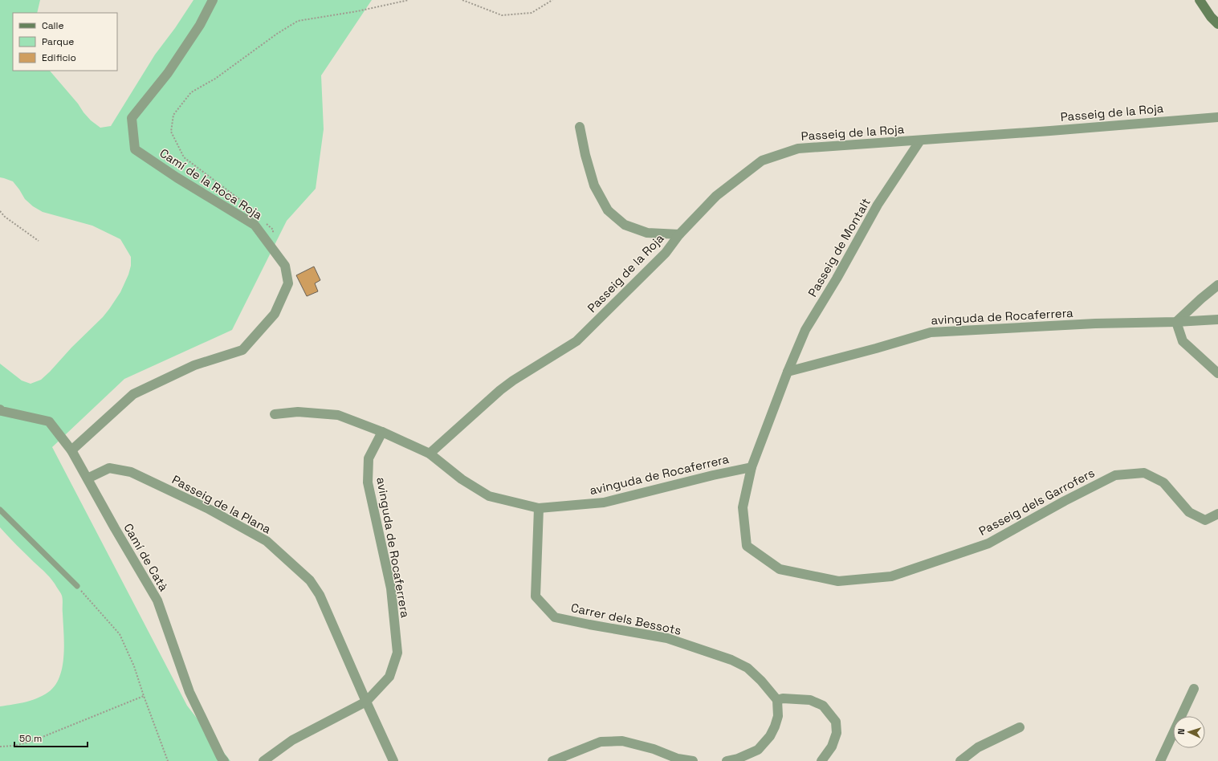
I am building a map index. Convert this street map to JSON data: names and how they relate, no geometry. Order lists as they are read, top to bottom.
{
  "streets": {
    "street": [
      "Passeig de la Roja",
      "Camí de la Roca Roja",
      "Passeig de Montalt",
      "avinguda de Rocaferrera",
      "Passeig dels Garrofers",
      "Passeig de la Plana",
      "Camí de Catà",
      "Carrer dels Bessots"
    ]
  },
  "crossings": [
    ["Passeig de la Roja", "Passeig de Montalt"],
    ["Passeig de la Roja", "avinguda de Rocaferrera"],
    ["Camí de la Roca Roja", "Camí de Catà"],
    ["Passeig de Montalt", "avinguda de Rocaferrera"],
    ["avinguda de Rocaferrera", "Passeig dels Garrofers"],
    ["avinguda de Rocaferrera", "Passeig de la Plana"],
    ["avinguda de Rocaferrera", "Carrer dels Bessots"],
    ["Passeig de la Plana", "Camí de Catà"]
  ],
  "legend": ["Calle", "Parque", "Edificio"],
  "scale_bar": "50 m",
  "north": "left"
}
